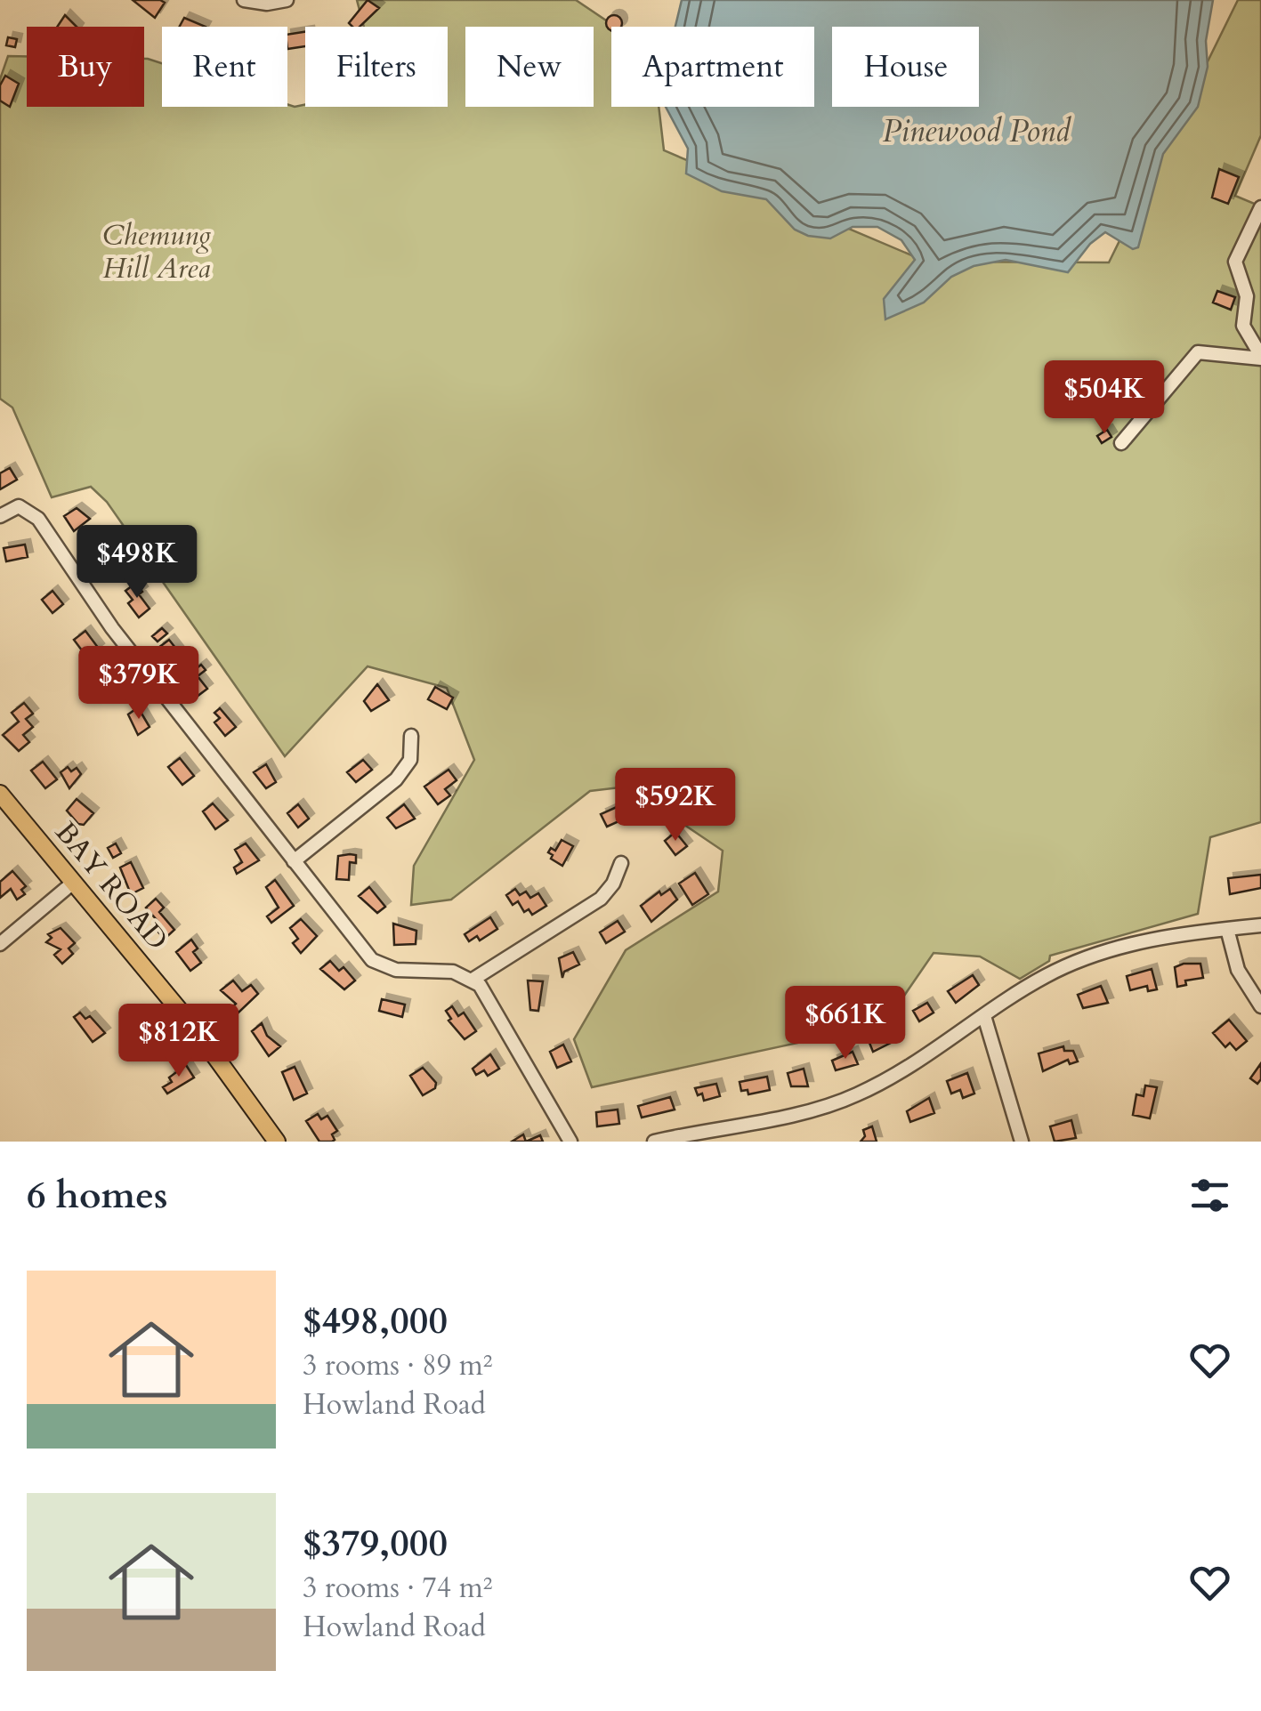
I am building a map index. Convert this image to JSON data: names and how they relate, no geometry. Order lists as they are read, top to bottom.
{
  "streets": {
    "main road": ["BAY ROAD"]
  },
  "water": ["Pinewood Pond"],
  "parks": ["Chemung Hill Area"],
  "page": {
    "chip": [
      "Buy",
      "Rent",
      "Filters",
      "New",
      "Apartment",
      "House"
    ],
    "price": [
      "$504K",
      "$498K",
      "$379K",
      "$592K",
      "$661K",
      "$812K"
    ],
    "heading": "6 homes",
    "list": [
      {
        "name": "$498,000",
        "note": "3 rooms · 89 m² · Howland Road"
      },
      {
        "name": "$379,000",
        "note": "3 rooms · 74 m² · Howland Road"
      }
    ]
  }
}
